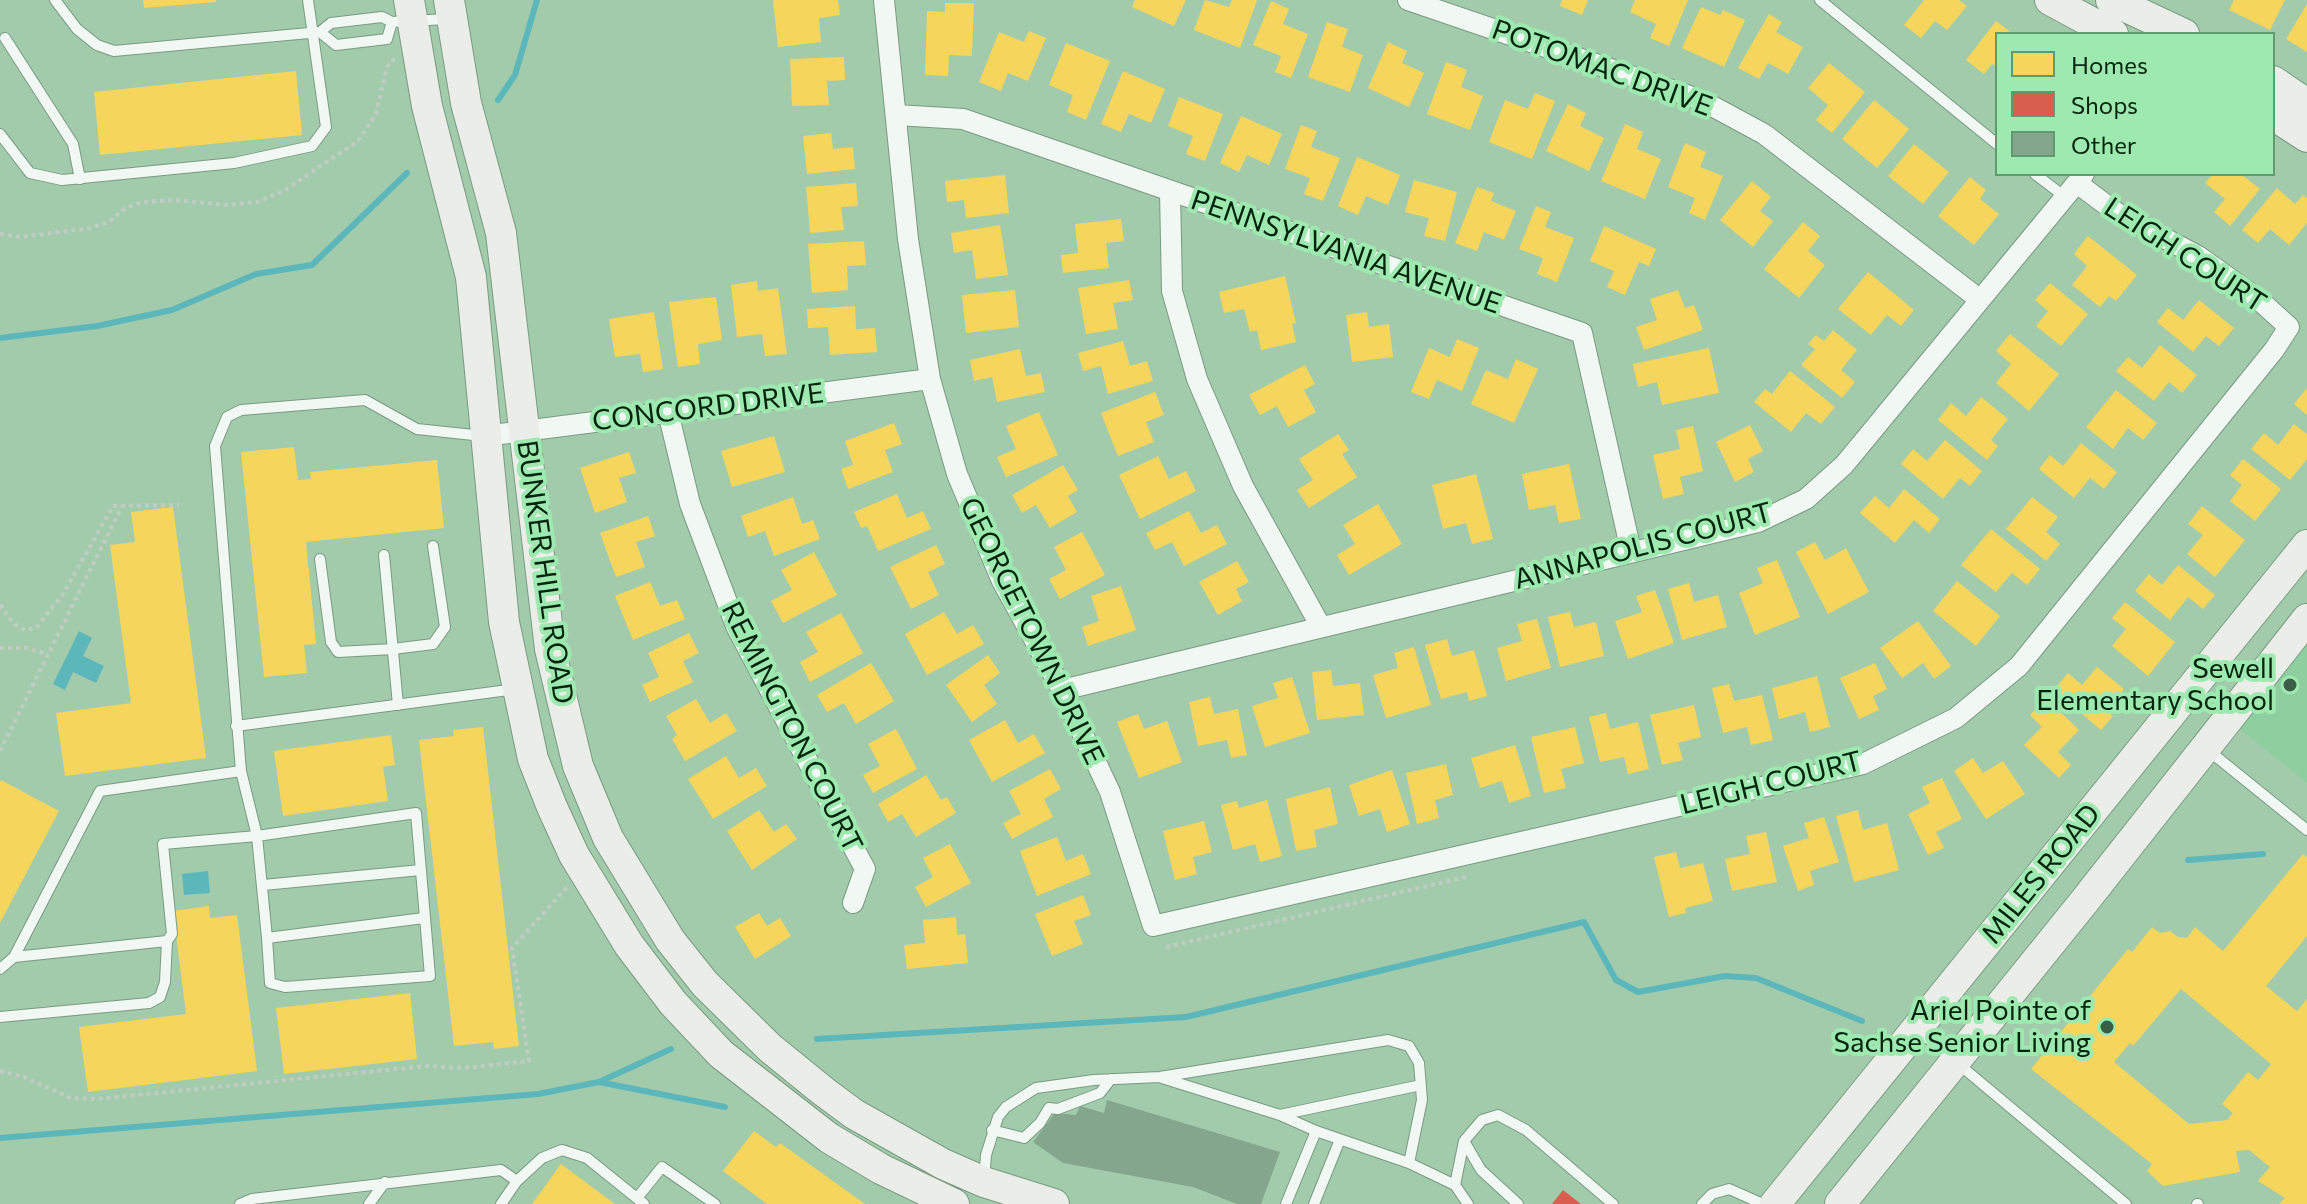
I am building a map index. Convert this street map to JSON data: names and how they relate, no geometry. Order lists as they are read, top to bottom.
{
  "streets": {
    "main road": ["BUNKER HILL ROAD", "MILES ROAD"],
    "street": [
      "POTOMAC DRIVE",
      "PENNSYLVANIA AVENUE",
      "LEIGH COURT",
      "CONCORD DRIVE",
      "ANNAPOLIS COURT",
      "GEORGETOWN DRIVE",
      "REMINGTON COURT"
    ]
  },
  "crossings": [
    ["POTOMAC DRIVE", "ANNAPOLIS COURT"],
    ["PENNSYLVANIA AVENUE", "ANNAPOLIS COURT"],
    ["PENNSYLVANIA AVENUE", "GEORGETOWN DRIVE"],
    ["LEIGH COURT", "ANNAPOLIS COURT"],
    ["LEIGH COURT", "GEORGETOWN DRIVE"],
    ["CONCORD DRIVE", "BUNKER HILL ROAD"],
    ["CONCORD DRIVE", "GEORGETOWN DRIVE"],
    ["CONCORD DRIVE", "REMINGTON COURT"],
    ["ANNAPOLIS COURT", "GEORGETOWN DRIVE"]
  ],
  "places": ["Sewell Elementary School", "Ariel Pointe of Sachse Senior Living"],
  "legend": ["Homes", "Shops", "Other"]
}
